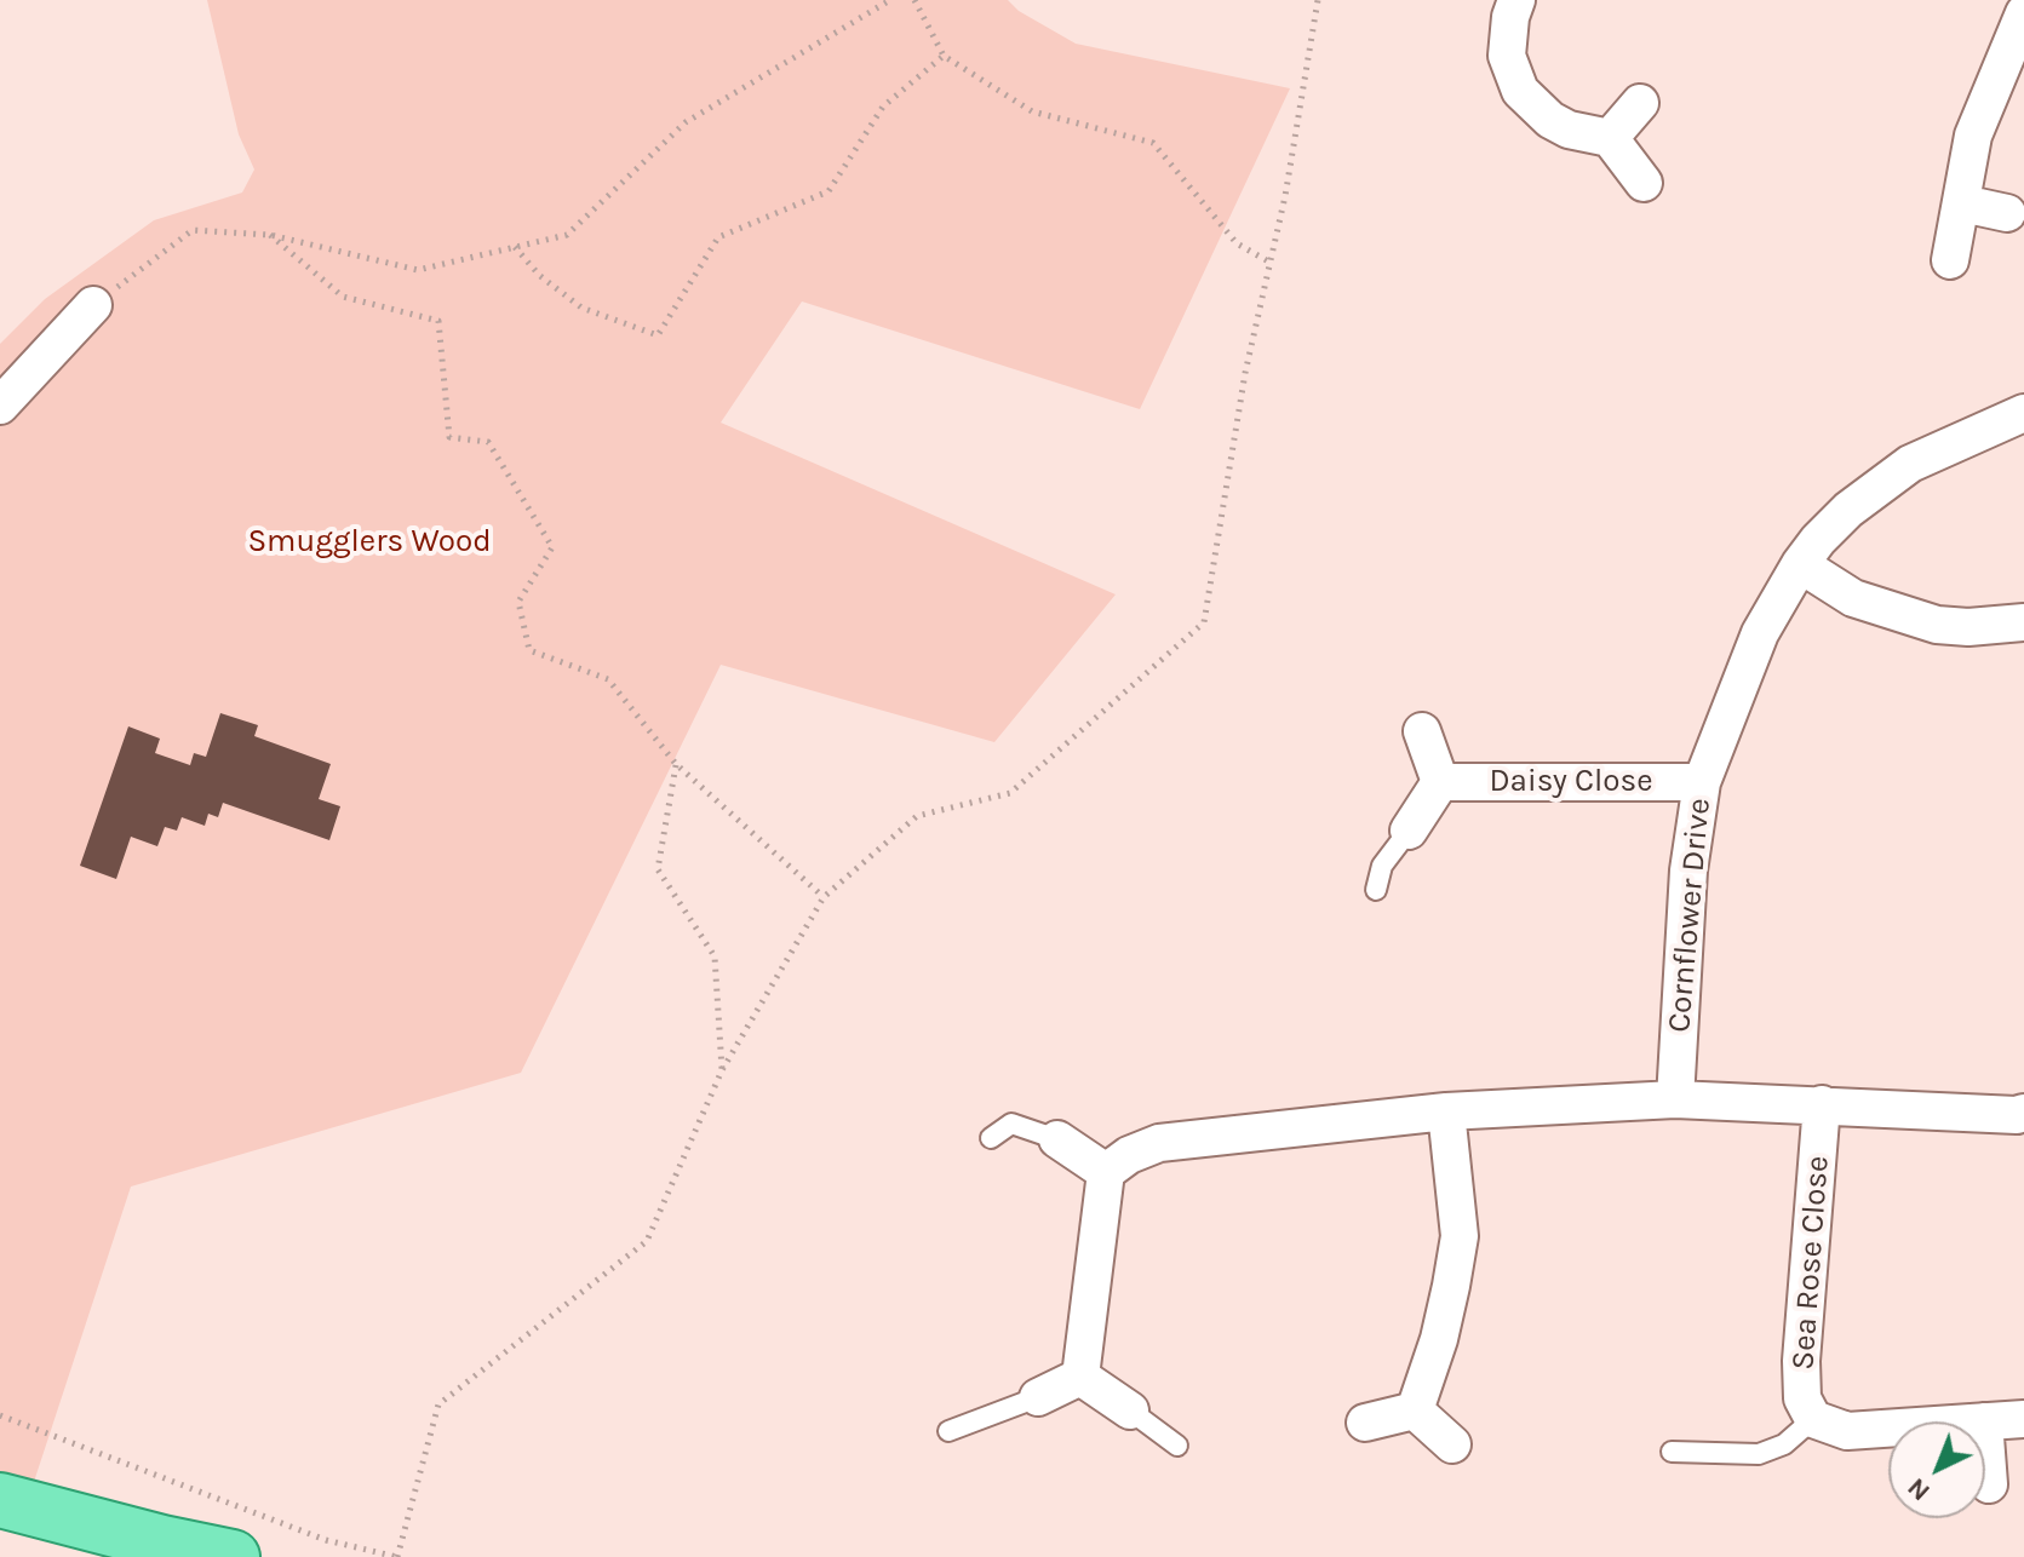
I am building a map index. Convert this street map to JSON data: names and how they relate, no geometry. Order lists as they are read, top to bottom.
{
  "streets": {
    "street": ["Daisy Close", "Cornflower Drive", "Sea Rose Close"]
  },
  "crossings": [
    ["Daisy Close", "Cornflower Drive"]
  ],
  "parks": ["Smugglers Wood"],
  "north": "bottom left"
}
